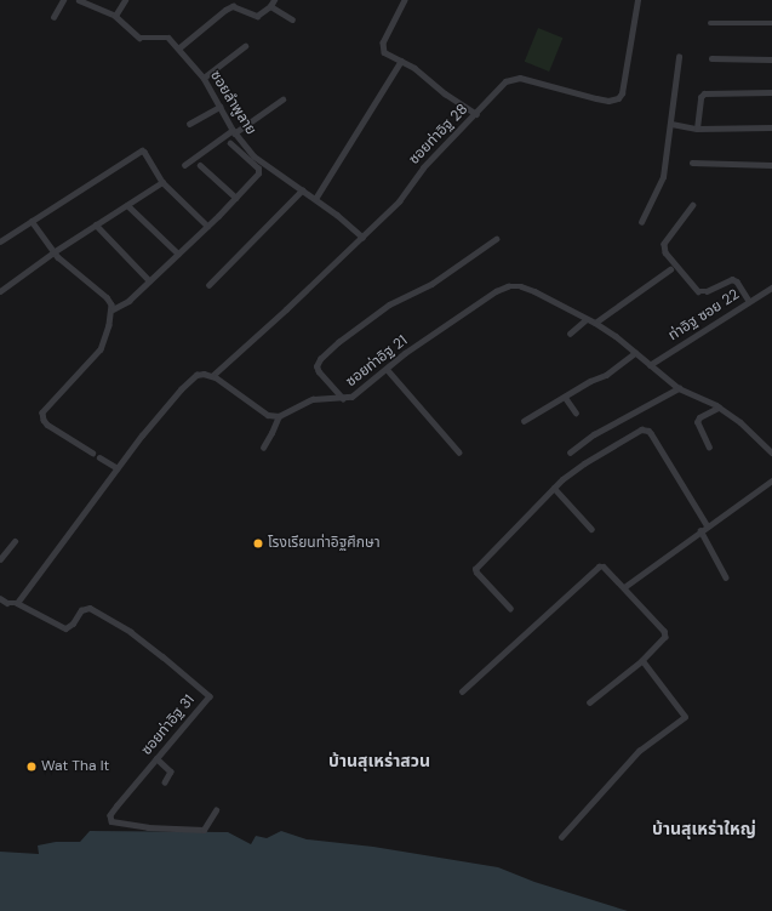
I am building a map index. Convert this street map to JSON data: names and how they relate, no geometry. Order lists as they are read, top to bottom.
{
  "streets": {
    "street": [
      "ซอยลำพูลาย",
      "ซอยท่าอิฐ 28",
      "ท่าอิฐ ซอย 22",
      "ซอยท่าอิฐ 21",
      "ซอยท่าอิฐ 31"
    ]
  },
  "crossings": [
    ["ซอยลำพูลาย", "ซอยท่าอิฐ 28"],
    ["ท่าอิฐ ซอย 22", "ซอยท่าอิฐ 21"]
  ],
  "districts": ["บ้านสุเหร่าสวน", "บ้านสุเหร่าใหญ่"],
  "places": ["โรงเรียนท่าอิฐศึกษา", "Wat Tha It"]
}
